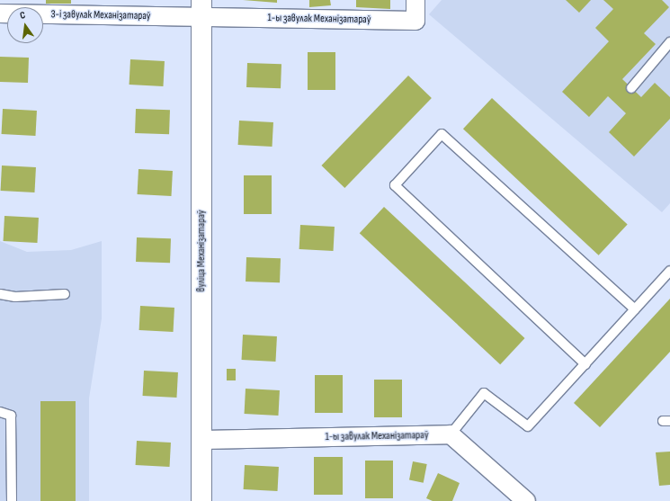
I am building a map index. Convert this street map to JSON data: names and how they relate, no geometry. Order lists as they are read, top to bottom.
{
  "streets": {
    "main road": ["вуліца Механізатараў"],
    "street": ["3-і завулак Механізатараў", "1-ы завулак Механізатараў"]
  },
  "crossings": [
    ["3-і завулак Механізатараў", "1-ы завулак Механізатараў"],
    ["3-і завулак Механізатараў", "вуліца Механізатараў"],
    ["1-ы завулак Механізатараў", "вуліца Механізатараў"]
  ],
  "north": "top"
}
